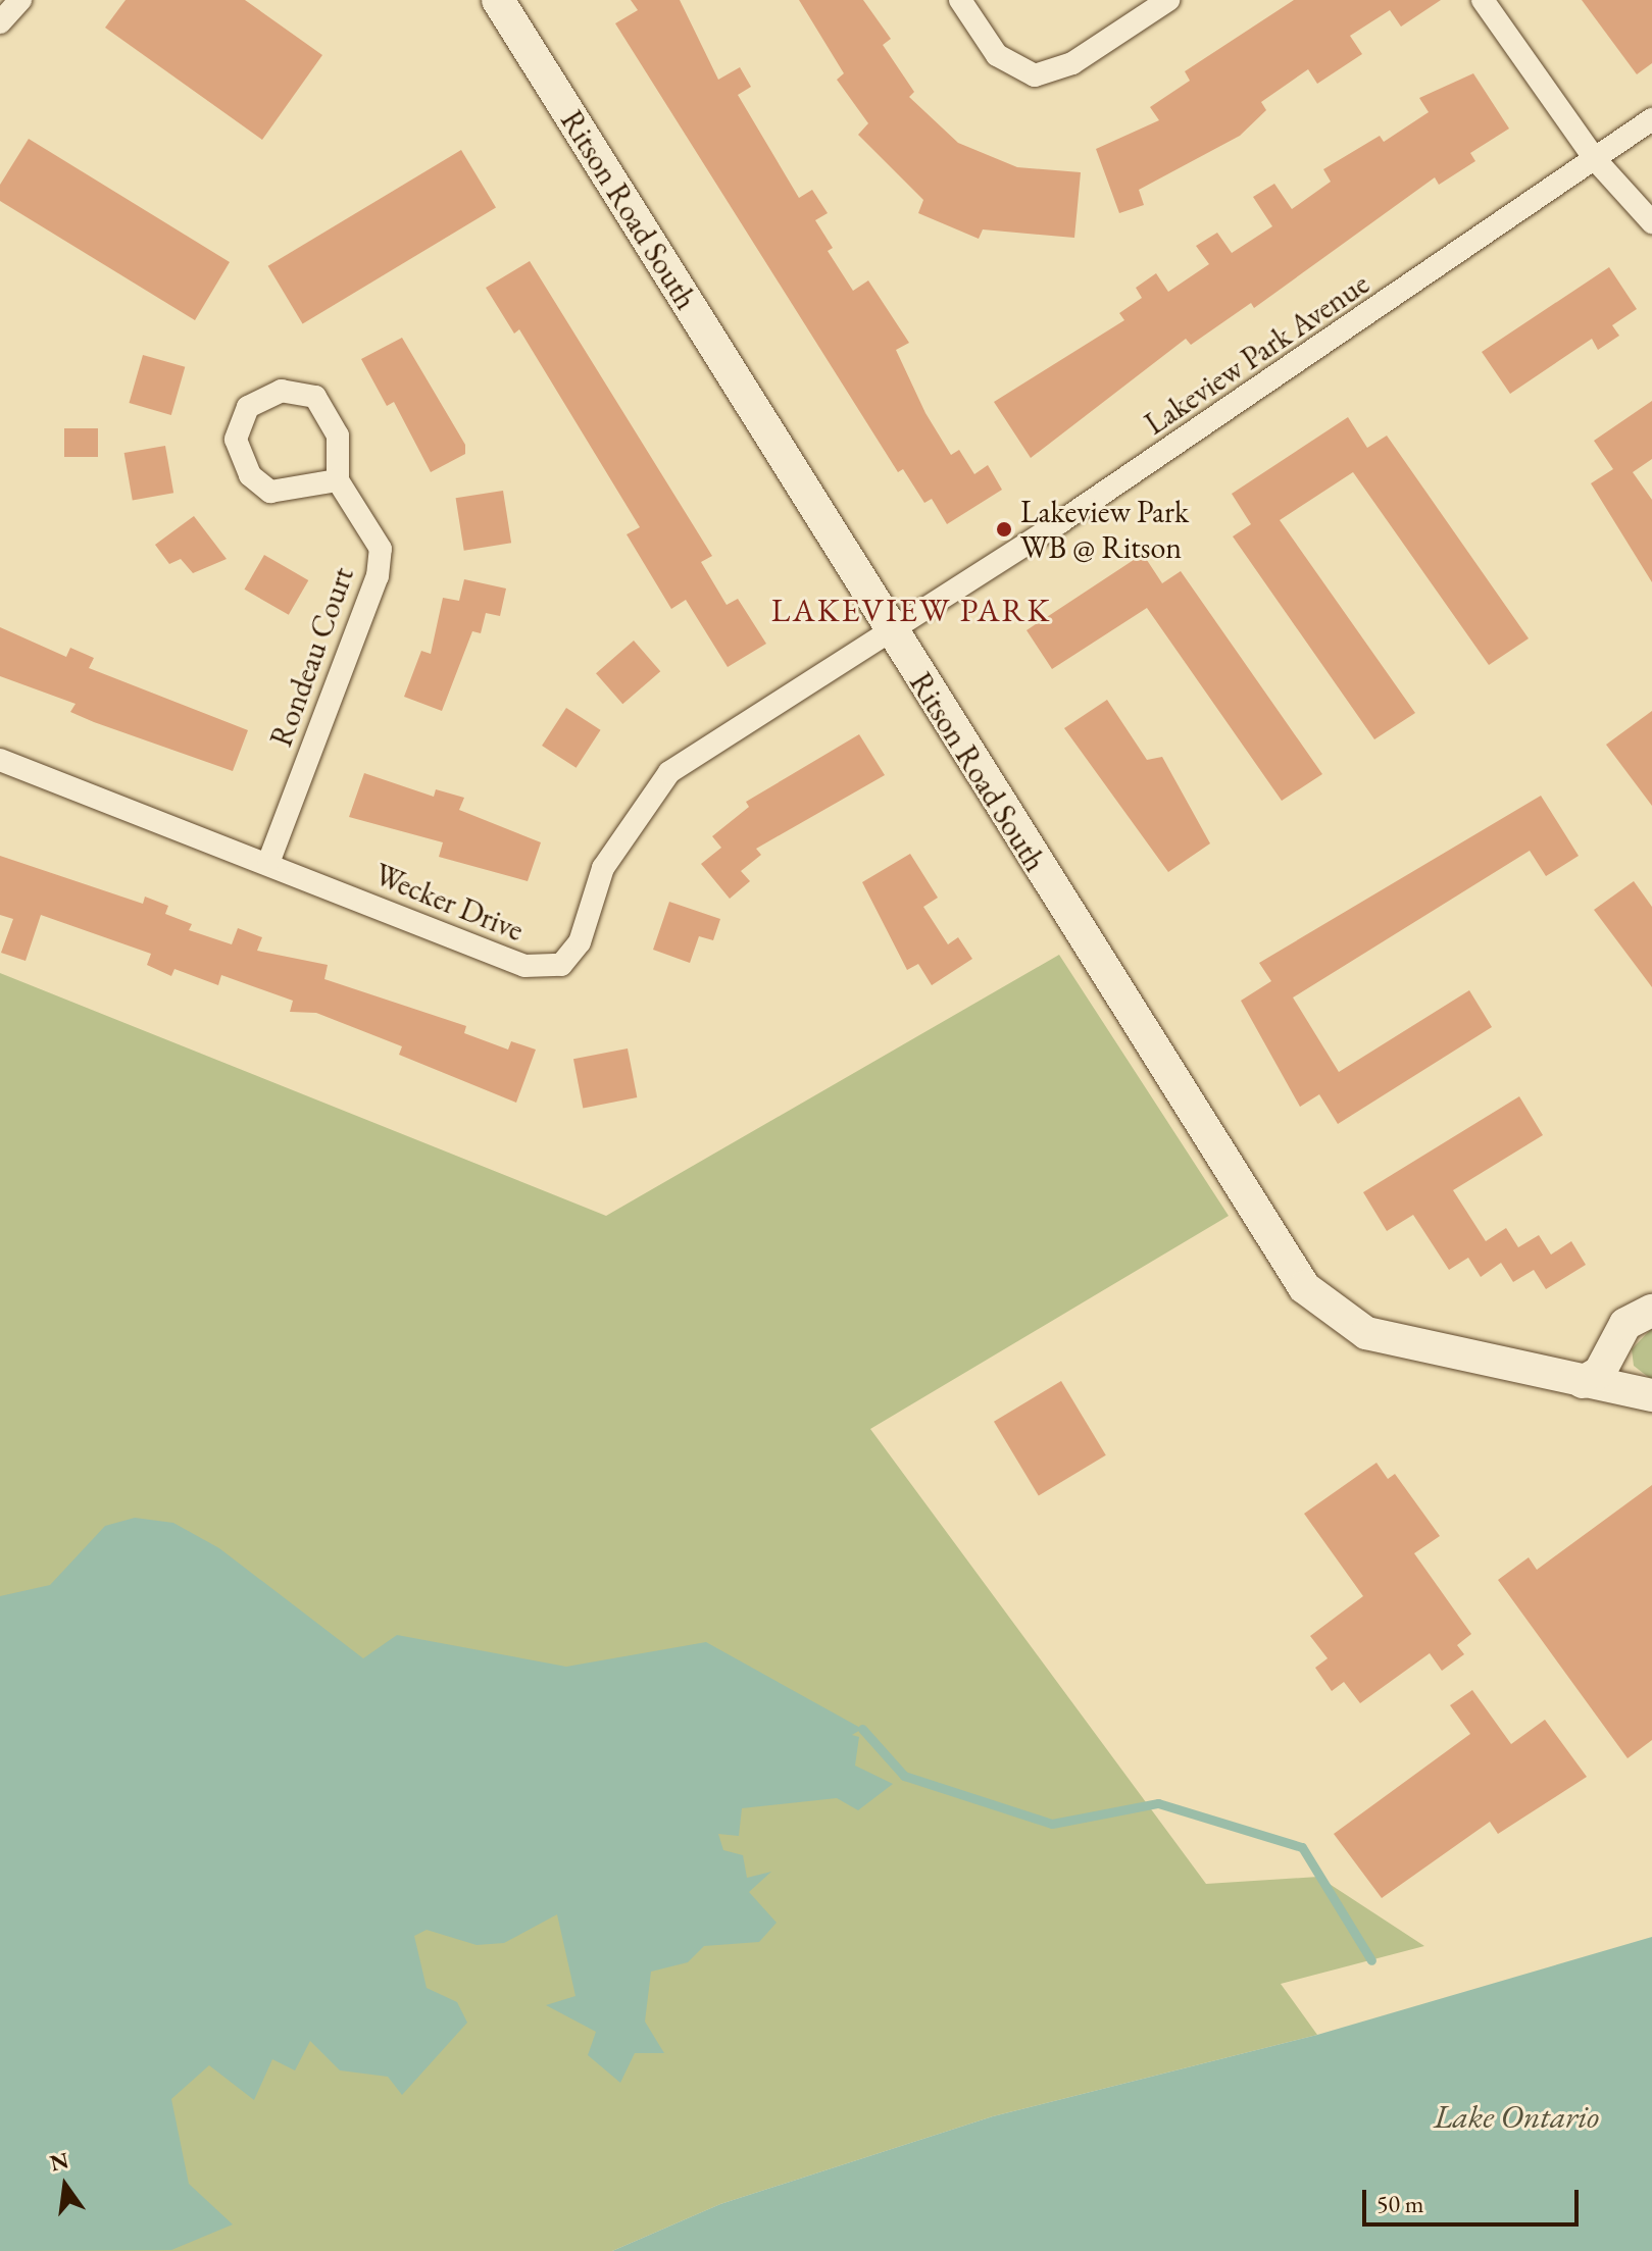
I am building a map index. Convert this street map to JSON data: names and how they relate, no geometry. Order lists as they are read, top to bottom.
{
  "streets": {
    "street": [
      "Ritson Road South",
      "Lakeview Park Avenue",
      "Rondeau Court",
      "Wecker Drive"
    ]
  },
  "crossings": [
    ["Ritson Road South", "Lakeview Park Avenue"],
    ["Ritson Road South", "Wecker Drive"],
    ["Lakeview Park Avenue", "Wecker Drive"],
    ["Rondeau Court", "Wecker Drive"]
  ],
  "districts": ["LAKEVIEW PARK"],
  "water": ["Lake Ontario"],
  "places": ["Lakeview Park WB @ Ritson"],
  "scale_bar": "50 m",
  "north": "top"
}
